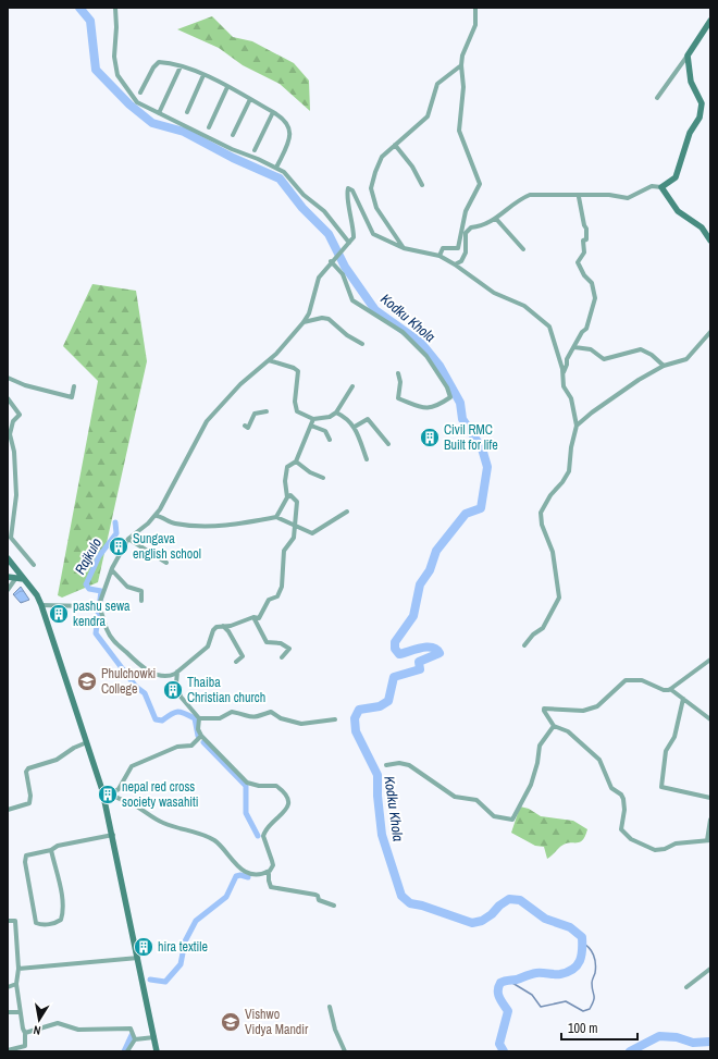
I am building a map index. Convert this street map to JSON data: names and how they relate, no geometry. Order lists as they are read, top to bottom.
{
  "water": ["Kodku Khola", "Rajkulo"],
  "places": {
    "building": [
      "Civil RMC Built for life",
      "Sungava english school",
      "pashu sewa kendra",
      "Thaiba Christian church",
      "nepal red cross society wasahiti",
      "hira textile"
    ],
    "school or university": ["Phulchowki College", "Vishwo Vidya Mandir"]
  },
  "scale_bar": "100 m",
  "north": "bottom"
}
